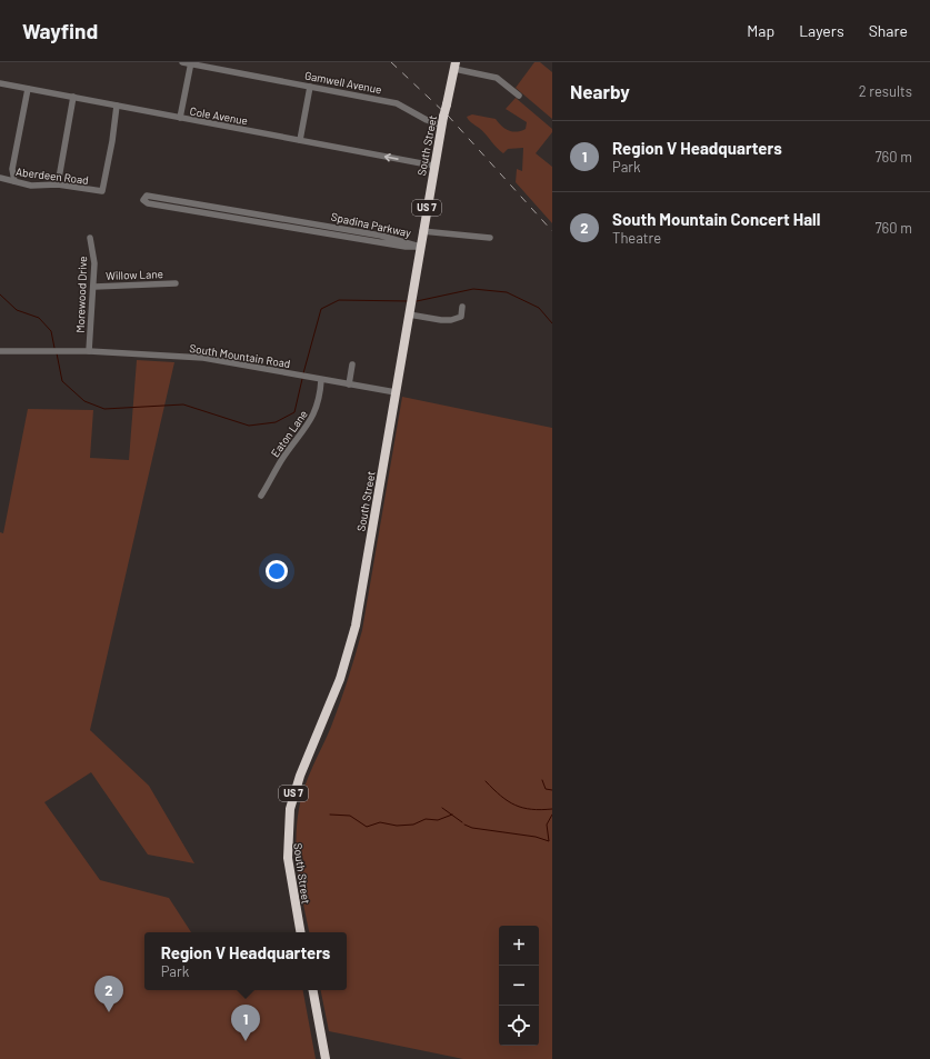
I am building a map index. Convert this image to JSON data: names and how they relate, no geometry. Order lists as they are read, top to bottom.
{
  "streets": {
    "highway": ["South Street", "US 7"],
    "street": [
      "Gamwell Avenue",
      "Cole Avenue",
      "Aberdeen Road",
      "Spadina Parkway",
      "Willow Lane",
      "Morewood Drive",
      "South Mountain Road",
      "Eaton Lane"
    ]
  },
  "crossings": [
    ["Gamwell Avenue", "South Street"],
    ["Cole Avenue", "South Street"],
    ["Cole Avenue", "Aberdeen Road"],
    ["South Street", "Spadina Parkway"],
    ["South Street", "South Mountain Road"],
    ["Willow Lane", "Morewood Drive"],
    ["Morewood Drive", "South Mountain Road"],
    ["South Mountain Road", "Eaton Lane"]
  ],
  "page": {
    "header": "Wayfind",
    "nav": ["Map", "Layers", "Share"],
    "heading": ["Nearby", "2 results"],
    "list": [
      {
        "mark": "1",
        "name": "Region V Headquarters",
        "note": "Park",
        "value": "760 m"
      },
      {
        "mark": "2",
        "name": "South Mountain Concert Hall",
        "note": "Theatre",
        "value": "760 m"
      }
    ],
    "map_buttons": ["+", "−"],
    "popup": ["Region V Headquarters", "Park"],
    "pins": ["2", "1"]
  }
}
